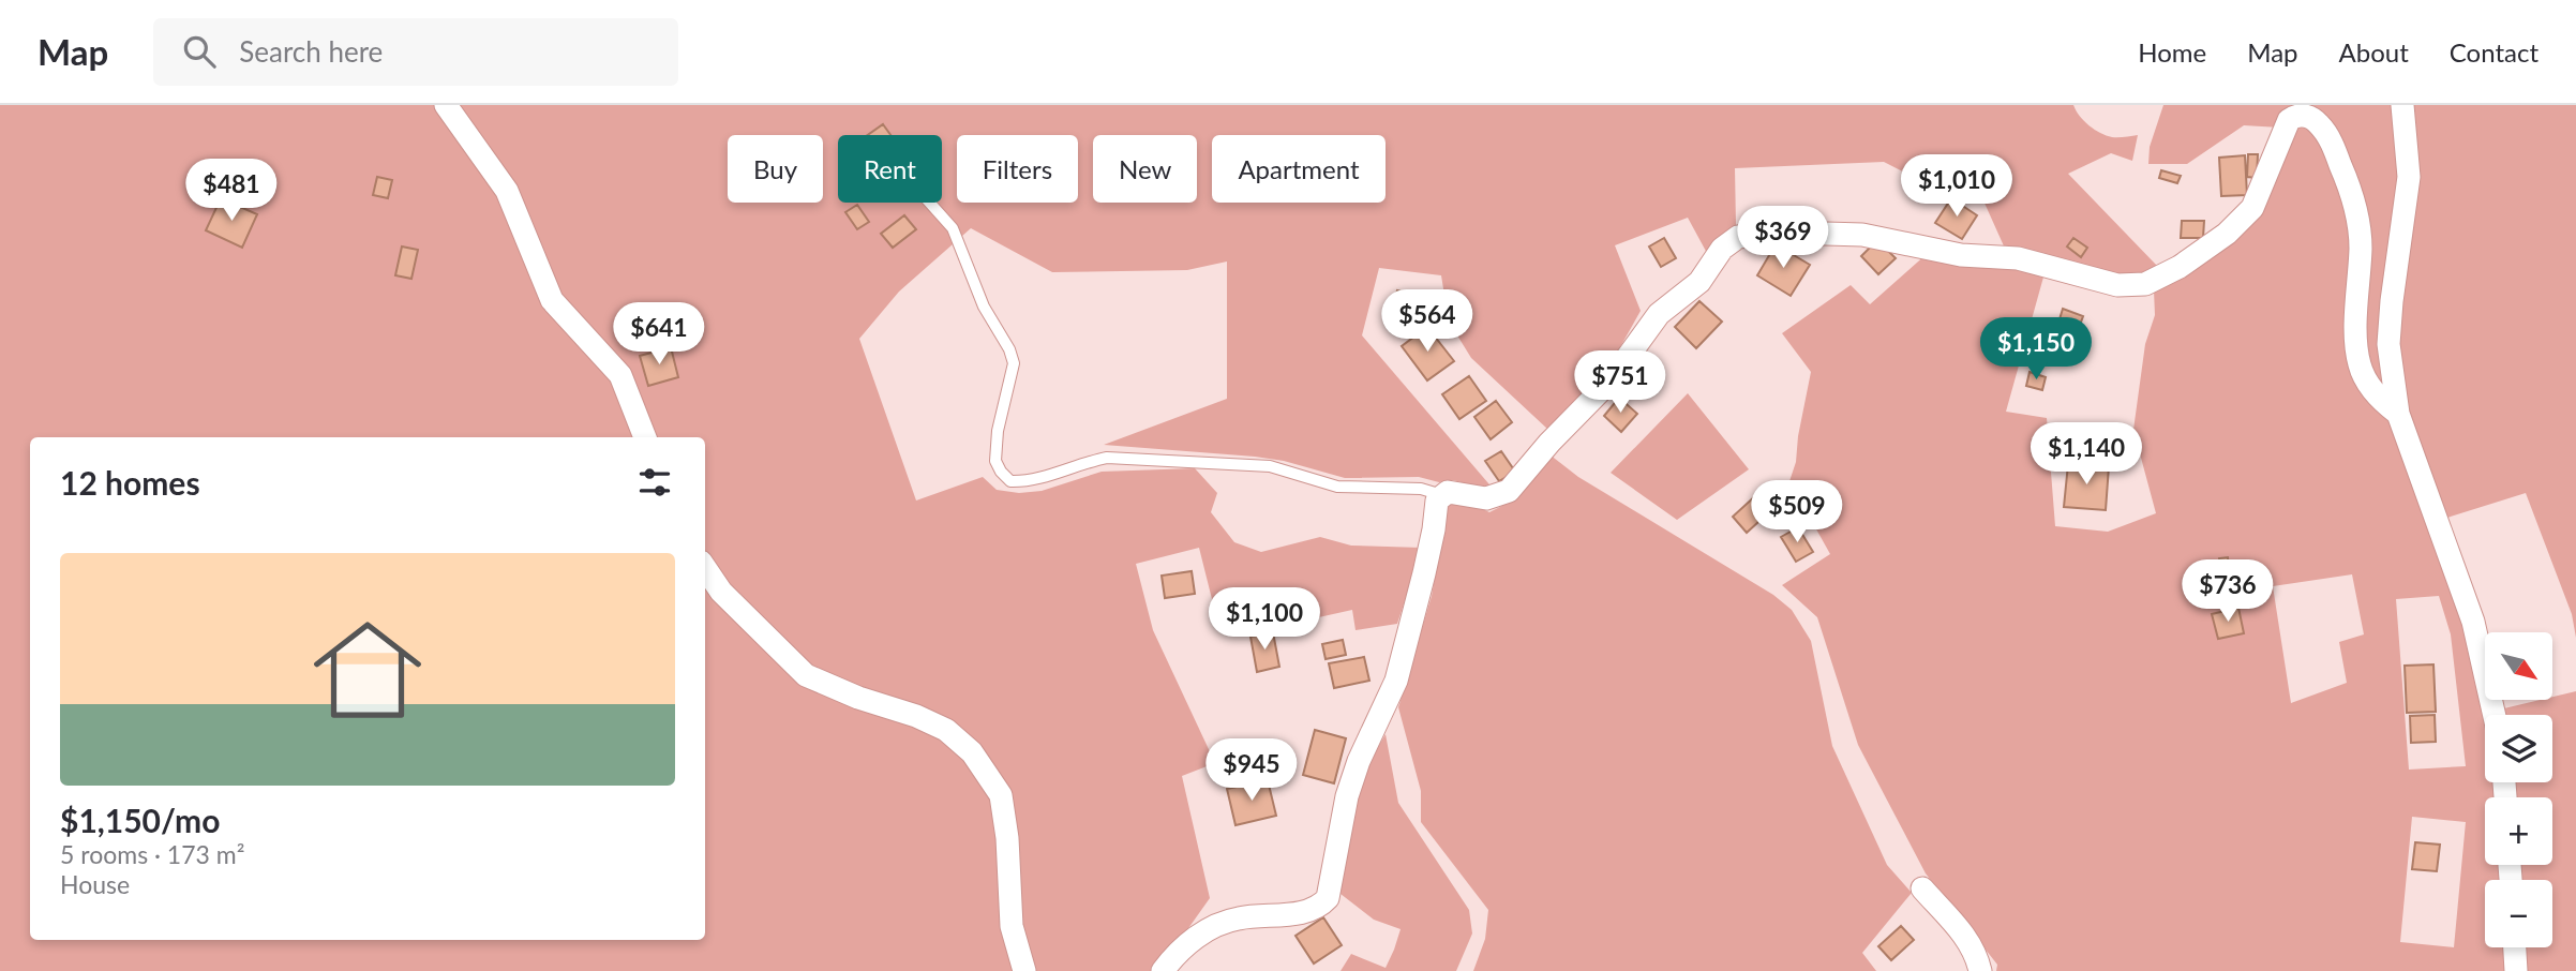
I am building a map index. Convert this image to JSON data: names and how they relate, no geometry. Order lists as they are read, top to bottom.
{
  "north": "bottom right",
  "page": {
    "header": "Map",
    "search": "Search here",
    "nav": [
      "Home",
      "Map",
      "About",
      "Contact"
    ],
    "chip": [
      "Buy",
      "Rent",
      "Filters",
      "New",
      "Apartment"
    ],
    "price": [
      "$1,010",
      "$481",
      "$369",
      "$564",
      "$641",
      "$1,150",
      "$751",
      "$1,140",
      "$509",
      "$736",
      "$1,100",
      "$945"
    ],
    "heading": "12 homes",
    "list": [
      {
        "name": "$1,150/mo",
        "note": "5 rooms · 173 m² · House"
      }
    ],
    "map_buttons": ["+", "−"]
  }
}
